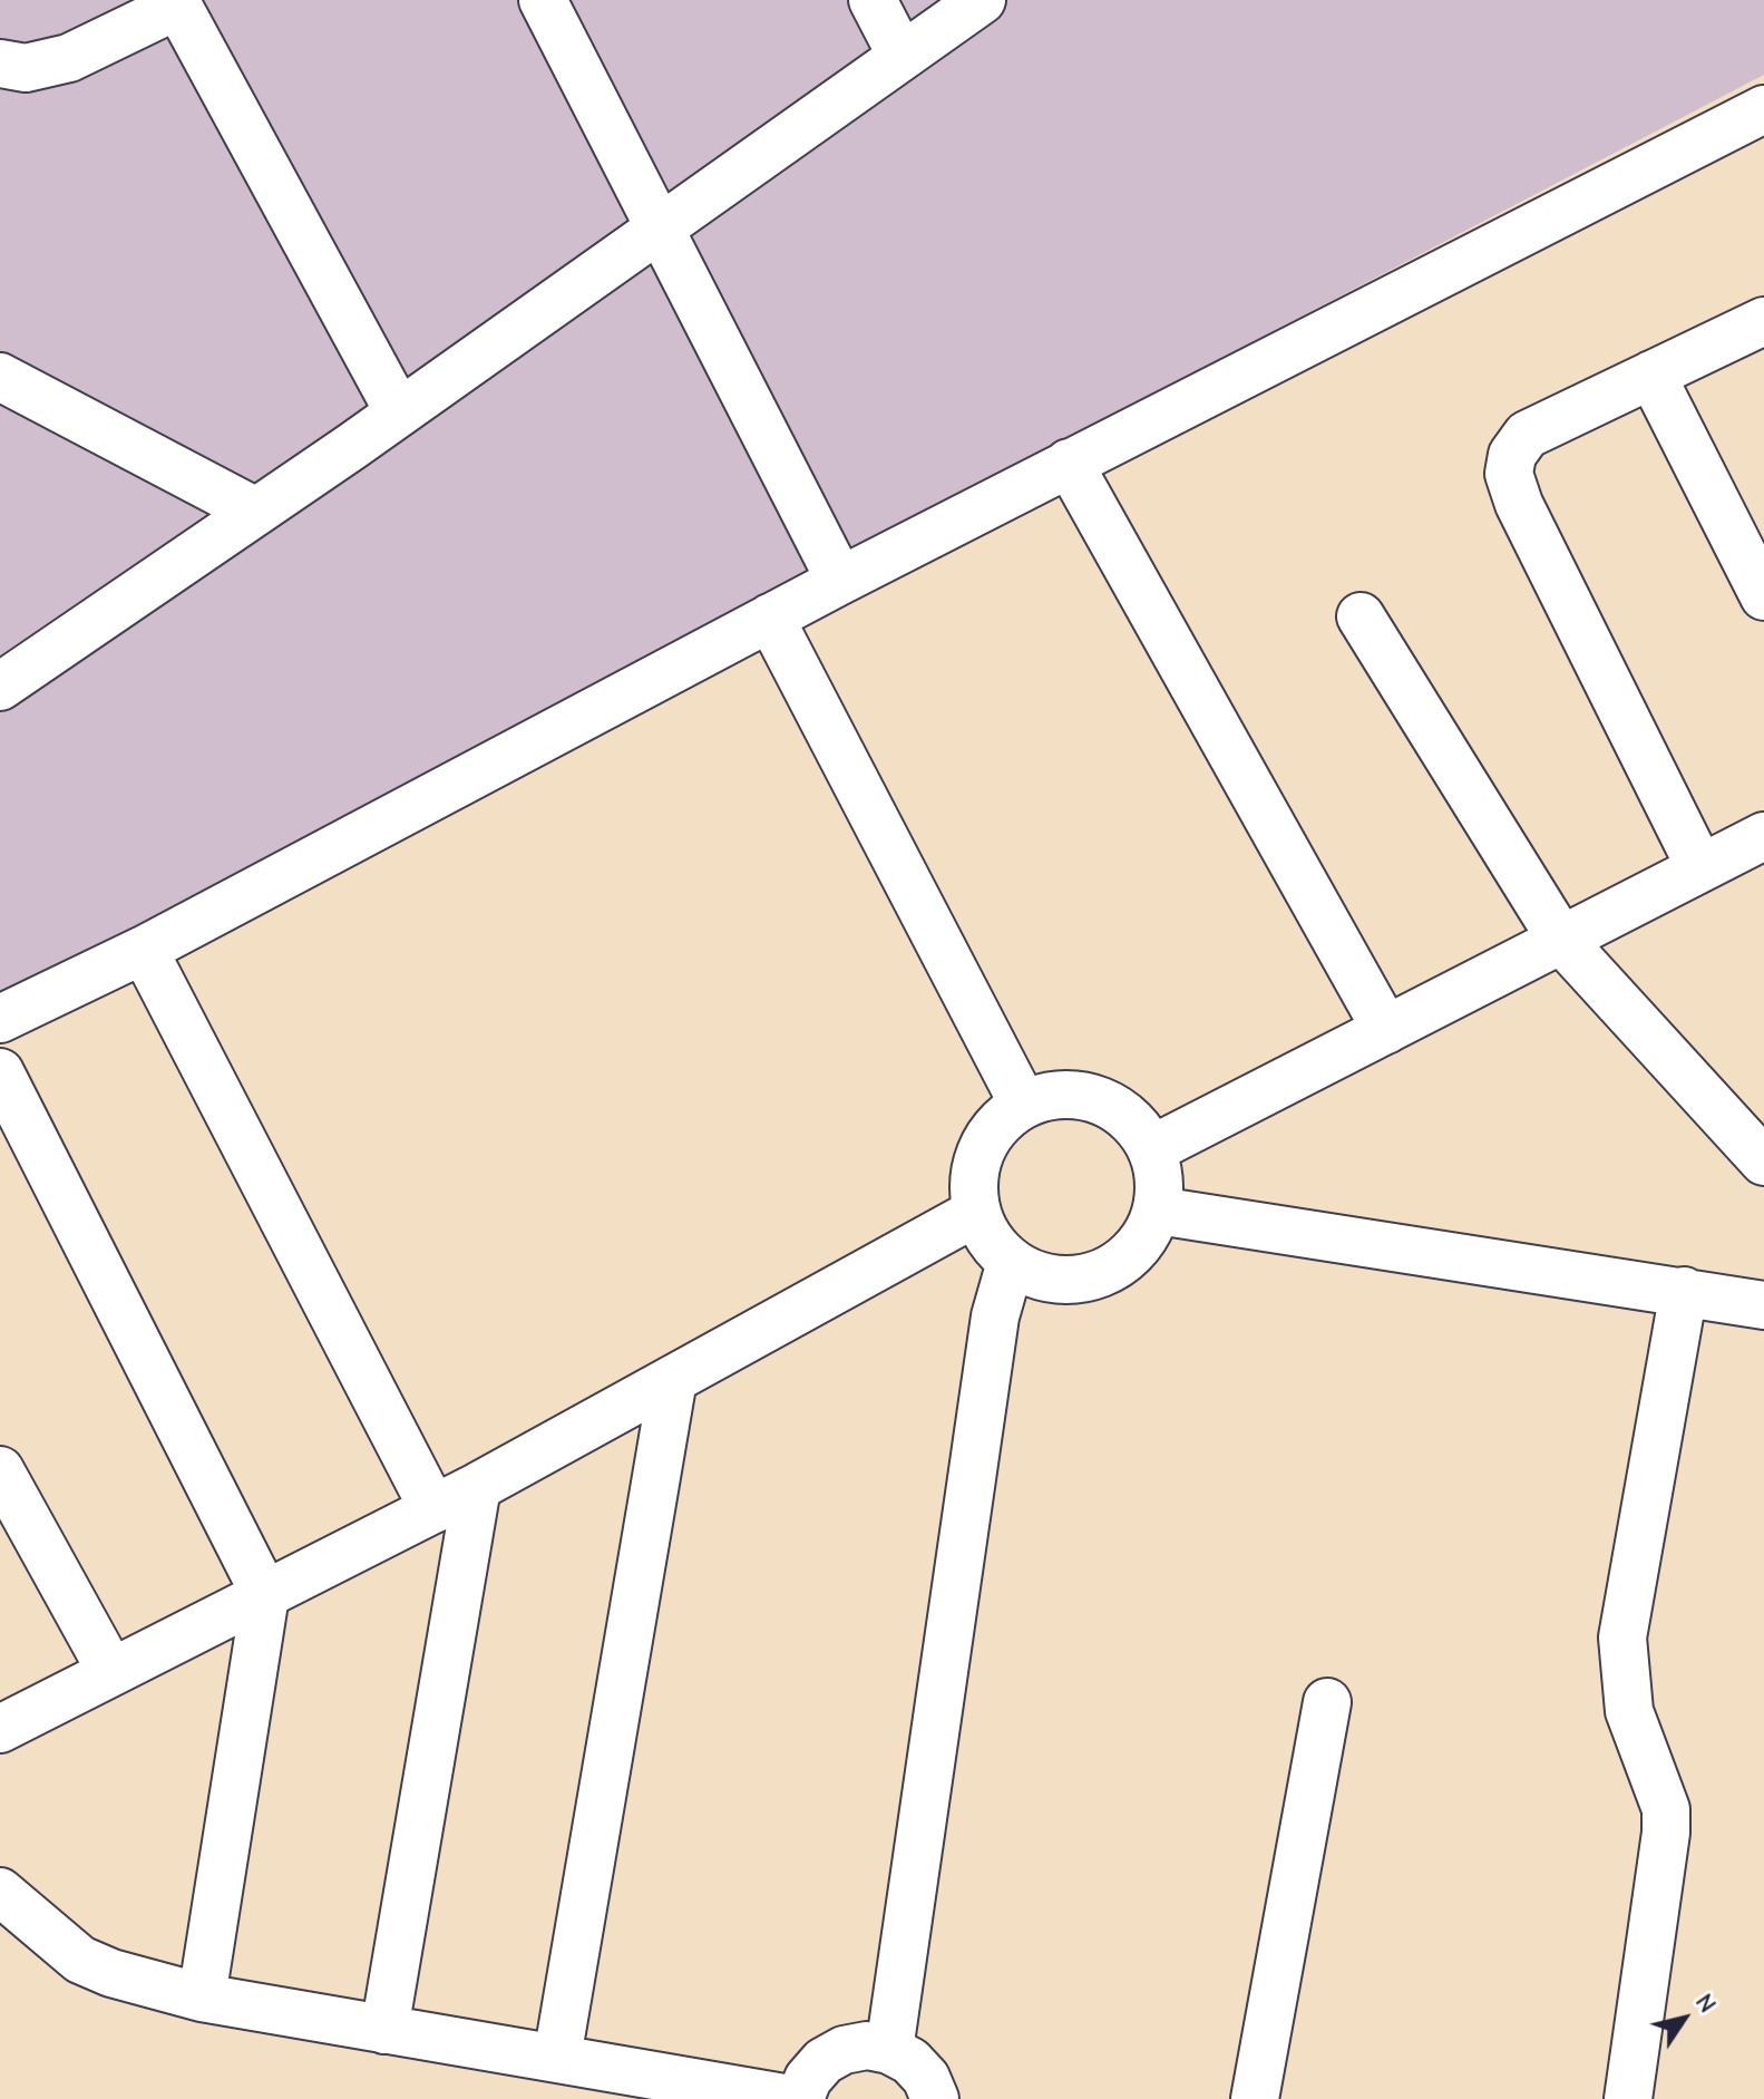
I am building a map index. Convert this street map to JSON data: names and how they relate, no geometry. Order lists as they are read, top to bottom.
{
  "north": "top right"
}
